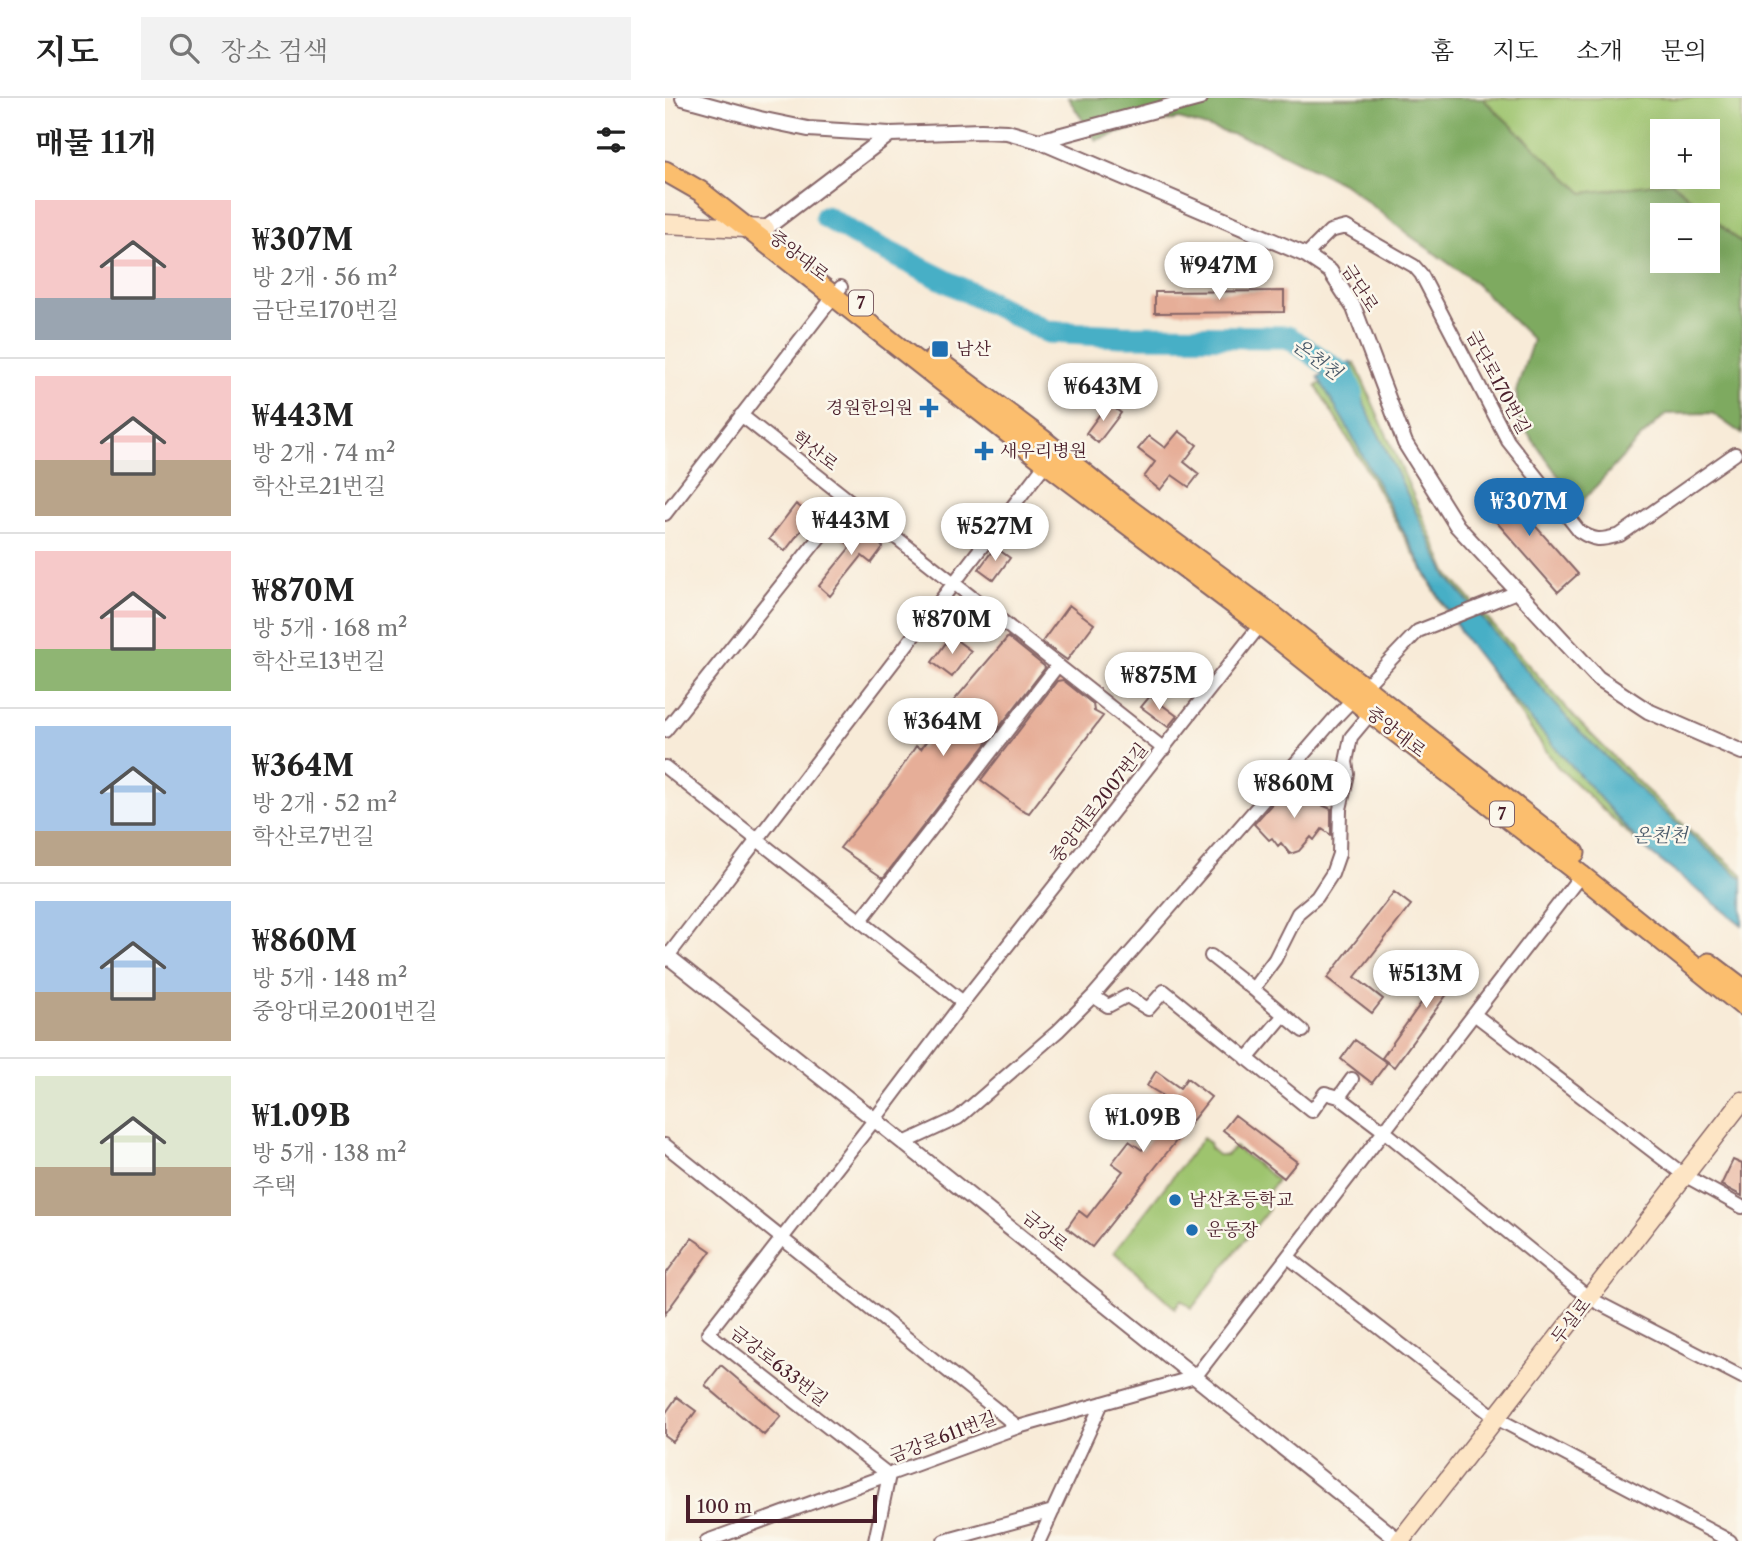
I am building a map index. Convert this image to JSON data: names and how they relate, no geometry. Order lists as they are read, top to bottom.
{
  "streets": {
    "main road": ["중앙대로", "7", "두실로"],
    "street": [
      "금단로",
      "금단로170번길",
      "학산로",
      "중앙대로2007번길",
      "금강로",
      "금강로633번길",
      "금강로611번길"
    ]
  },
  "crossings": [
    ["중앙대로", "금단로"],
    ["중앙대로", "중앙대로2007번길"],
    ["금단로", "금단로170번길"],
    ["학산로", "중앙대로2007번길"],
    ["중앙대로2007번길", "금강로"],
    ["중앙대로2007번길", "금강로633번길"],
    ["금강로", "두실로"],
    ["금강로", "금강로633번길"],
    ["금강로", "금강로611번길"],
    ["금강로633번길", "금강로611번길"]
  ],
  "water": ["온천천"],
  "places": {
    "transit": ["남산"],
    "health": ["경원한의원", "새우리병원"],
    "other": ["남산초등학교", "운동장"]
  },
  "scale_bar": "100 m",
  "page": {
    "header": "지도",
    "search": "장소 검색",
    "nav": [
      "홈",
      "지도",
      "소개",
      "문의"
    ],
    "heading": "매물 11개",
    "map_buttons": ["+", "−"],
    "list": [
      {
        "name": "₩307M",
        "note": "방 2개 · 56 m² · 금단로170번길"
      },
      {
        "name": "₩443M",
        "note": "방 2개 · 74 m² · 학산로21번길"
      },
      {
        "name": "₩870M",
        "note": "방 5개 · 168 m² · 학산로13번길"
      },
      {
        "name": "₩364M",
        "note": "방 2개 · 52 m² · 학산로7번길"
      },
      {
        "name": "₩860M",
        "note": "방 5개 · 148 m² · 중앙대로2001번길"
      },
      {
        "name": "₩1.09B",
        "note": "방 5개 · 138 m² · 주택"
      }
    ],
    "price": [
      "₩947M",
      "₩643M",
      "₩307M",
      "₩443M",
      "₩527M",
      "₩870M",
      "₩875M",
      "₩364M",
      "₩860M",
      "₩513M",
      "₩1.09B"
    ],
    "scale": "100 m"
  }
}
